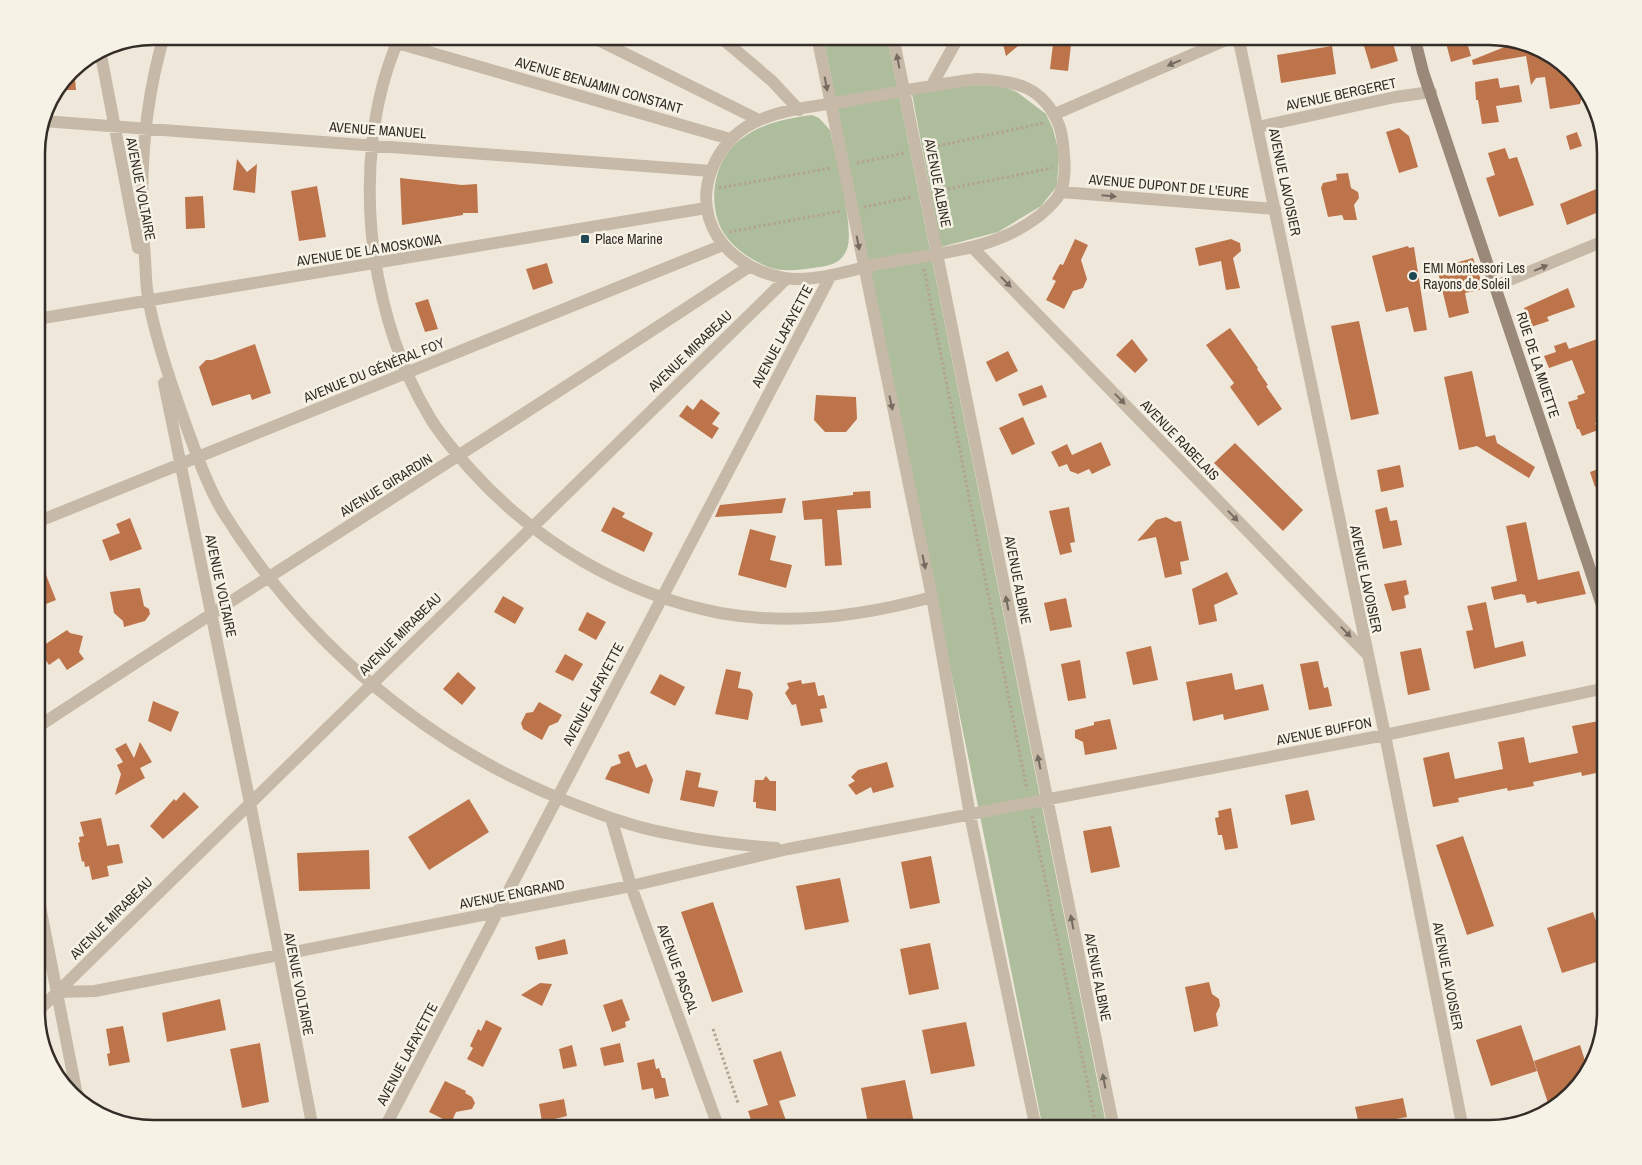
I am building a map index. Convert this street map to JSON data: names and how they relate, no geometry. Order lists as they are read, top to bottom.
{
  "streets": {
    "street": [
      "AVENUE BENJAMIN CONSTANT",
      "AVENUE BERGERET",
      "AVENUE MANUEL",
      "AVENUE LAVOISIER",
      "AVENUE ALBINE",
      "AVENUE DUPONT DE L'EURE",
      "AVENUE VOLTAIRE",
      "AVENUE DE LA MOSKOWA",
      "AVENUE LAFAYETTE",
      "AVENUE MIRABEAU",
      "RUE DE LA MUETTE",
      "AVENUE DU GÉNÉRAL FOY",
      "AVENUE RABELAIS",
      "AVENUE GIRARDIN",
      "AVENUE BUFFON",
      "AVENUE ENGRAND",
      "AVENUE PASCAL"
    ]
  },
  "crossings": [
    ["AVENUE BERGERET", "AVENUE LAVOISIER"],
    ["AVENUE BERGERET", "RUE DE LA MUETTE"],
    ["AVENUE MANUEL", "AVENUE VOLTAIRE"],
    ["AVENUE LAVOISIER", "AVENUE DUPONT DE L'EURE"],
    ["AVENUE LAVOISIER", "AVENUE RABELAIS"],
    ["AVENUE LAVOISIER", "AVENUE BUFFON"],
    ["AVENUE ALBINE", "AVENUE BUFFON"],
    ["AVENUE VOLTAIRE", "AVENUE DE LA MOSKOWA"],
    ["AVENUE VOLTAIRE", "AVENUE MIRABEAU"],
    ["AVENUE VOLTAIRE", "AVENUE DU GÉNÉRAL FOY"],
    ["AVENUE VOLTAIRE", "AVENUE GIRARDIN"],
    ["AVENUE VOLTAIRE", "AVENUE ENGRAND"],
    ["AVENUE LAFAYETTE", "AVENUE ENGRAND"],
    ["AVENUE MIRABEAU", "AVENUE ENGRAND"],
    ["AVENUE BUFFON", "AVENUE ENGRAND"],
    ["AVENUE ENGRAND", "AVENUE PASCAL"]
  ],
  "one_way": ["AVENUE DUPONT DE L'EURE", "AVENUE RABELAIS"],
  "places": {
    "transit": ["Place Marine"],
    "other": ["EMI Montessori Les Rayons de Soleil"]
  }
}
